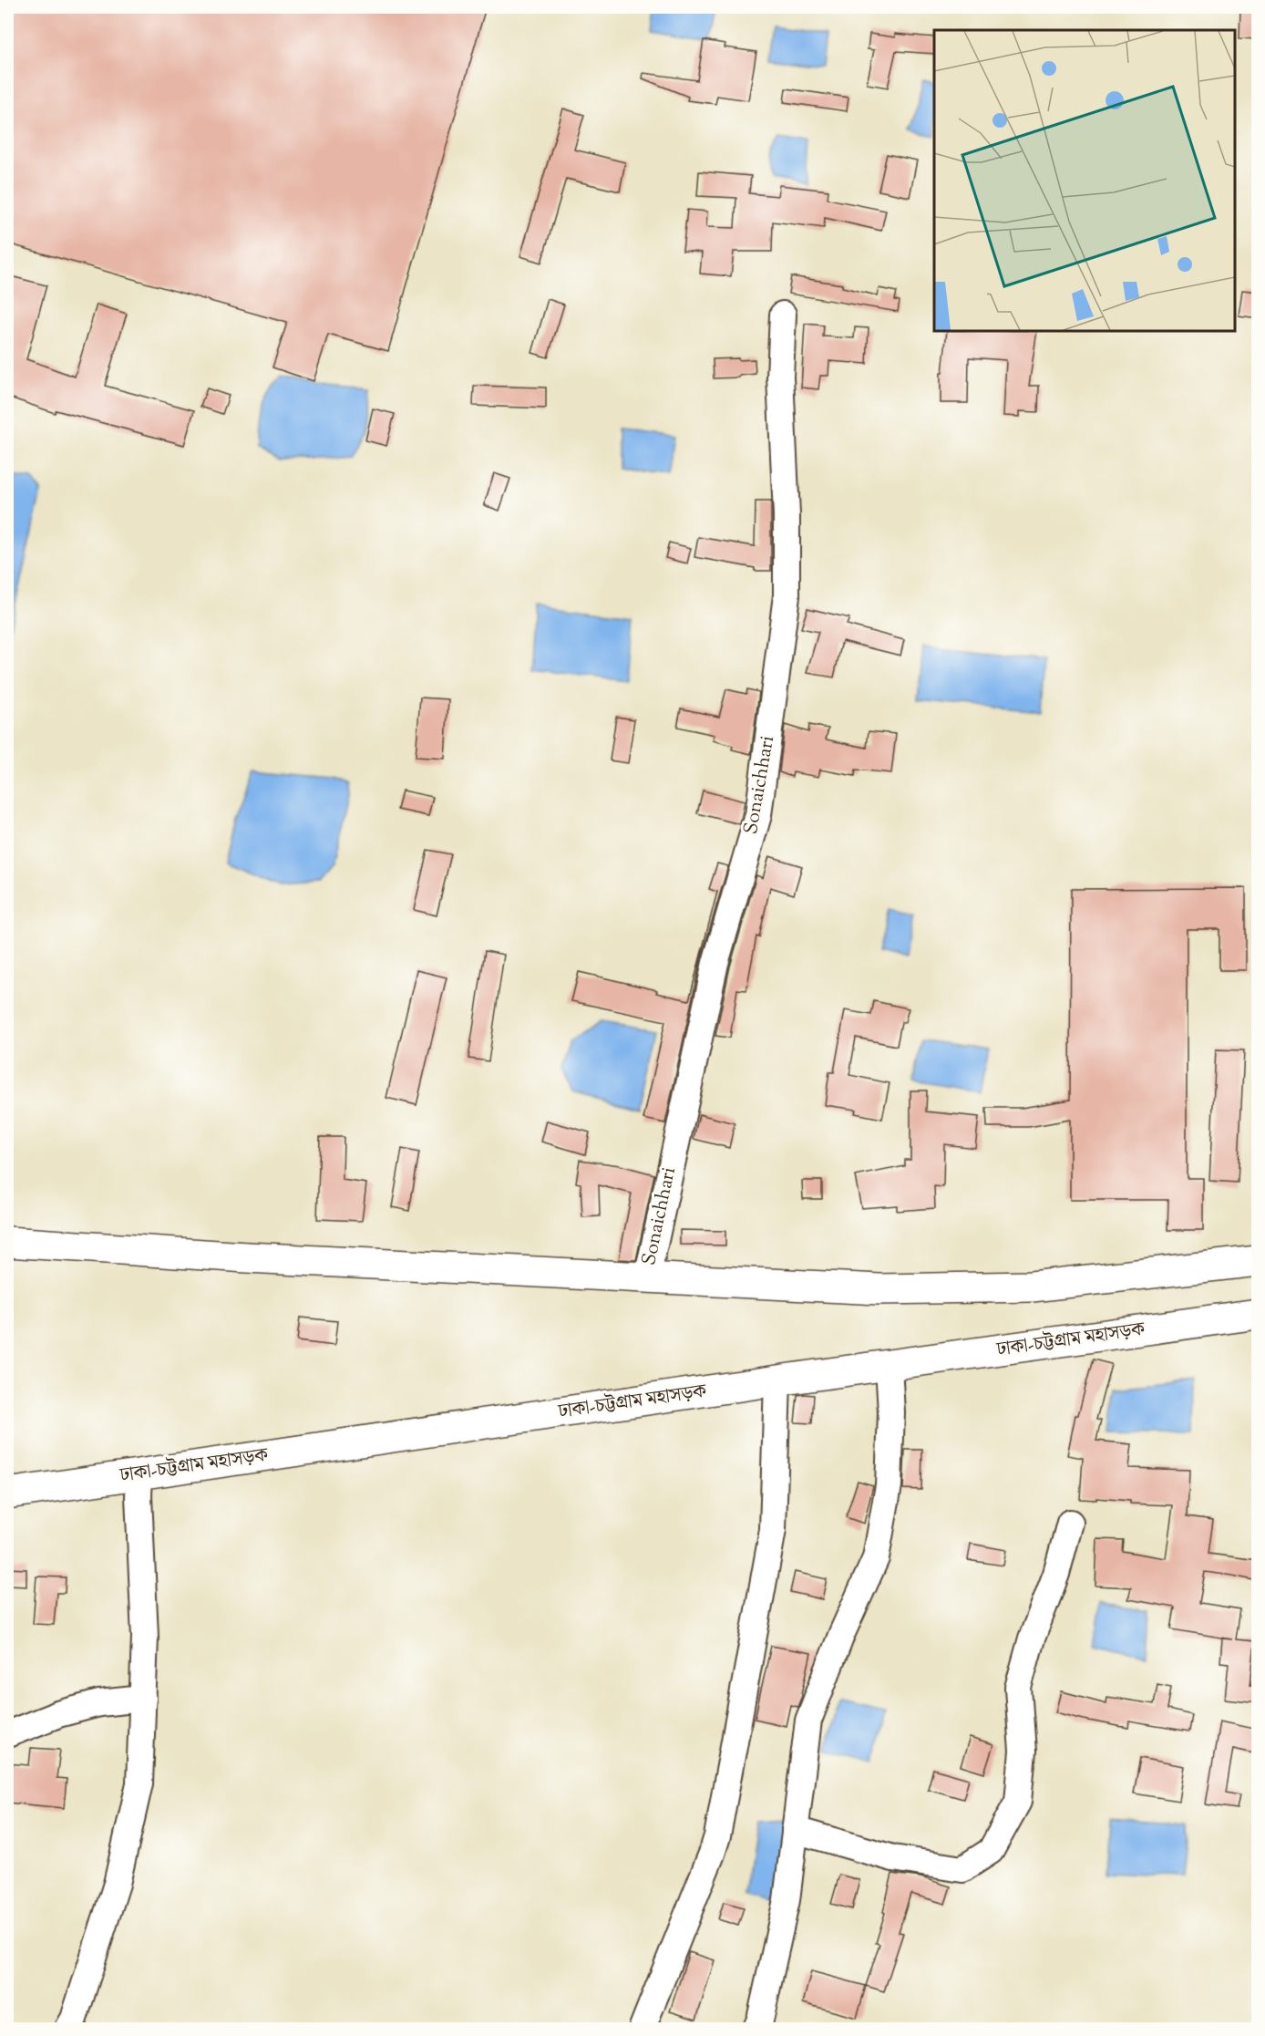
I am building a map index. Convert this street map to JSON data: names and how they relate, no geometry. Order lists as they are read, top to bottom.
{
  "streets": {
    "highway": ["ঢাকা-চট্টগ্রাম মহাসড়ক"],
    "street": ["Sonaichhari"]
  }
}
